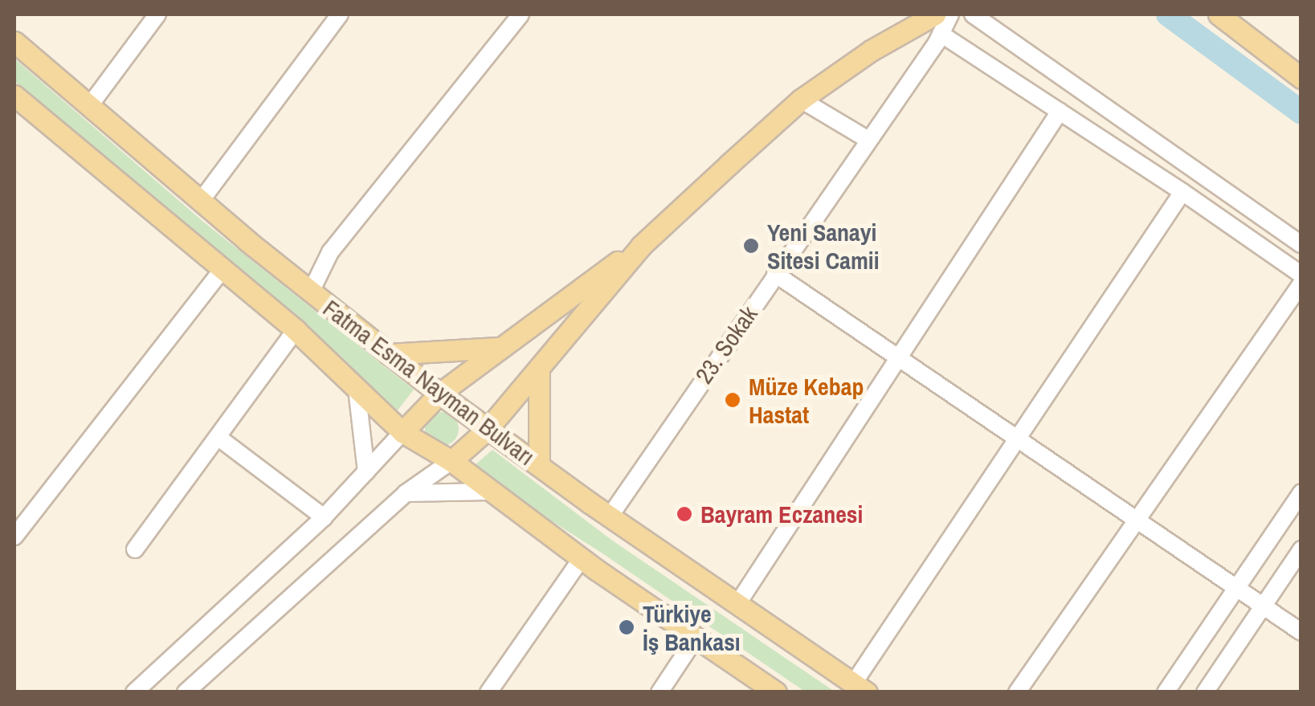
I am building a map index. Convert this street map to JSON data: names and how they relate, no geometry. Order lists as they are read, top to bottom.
{
  "streets": {
    "main road": ["Fatma Esma Nayman Bulvarı"],
    "street": ["23. Sokak"]
  },
  "crossings": [
    ["23. Sokak", "Fatma Esma Nayman Bulvarı"]
  ],
  "places": [
    "Yeni Sanayi Sitesi Camii",
    "Müze Kebap Hastat",
    "Bayram Eczanesi",
    "Türkiye İş Bankası"
  ]
}
